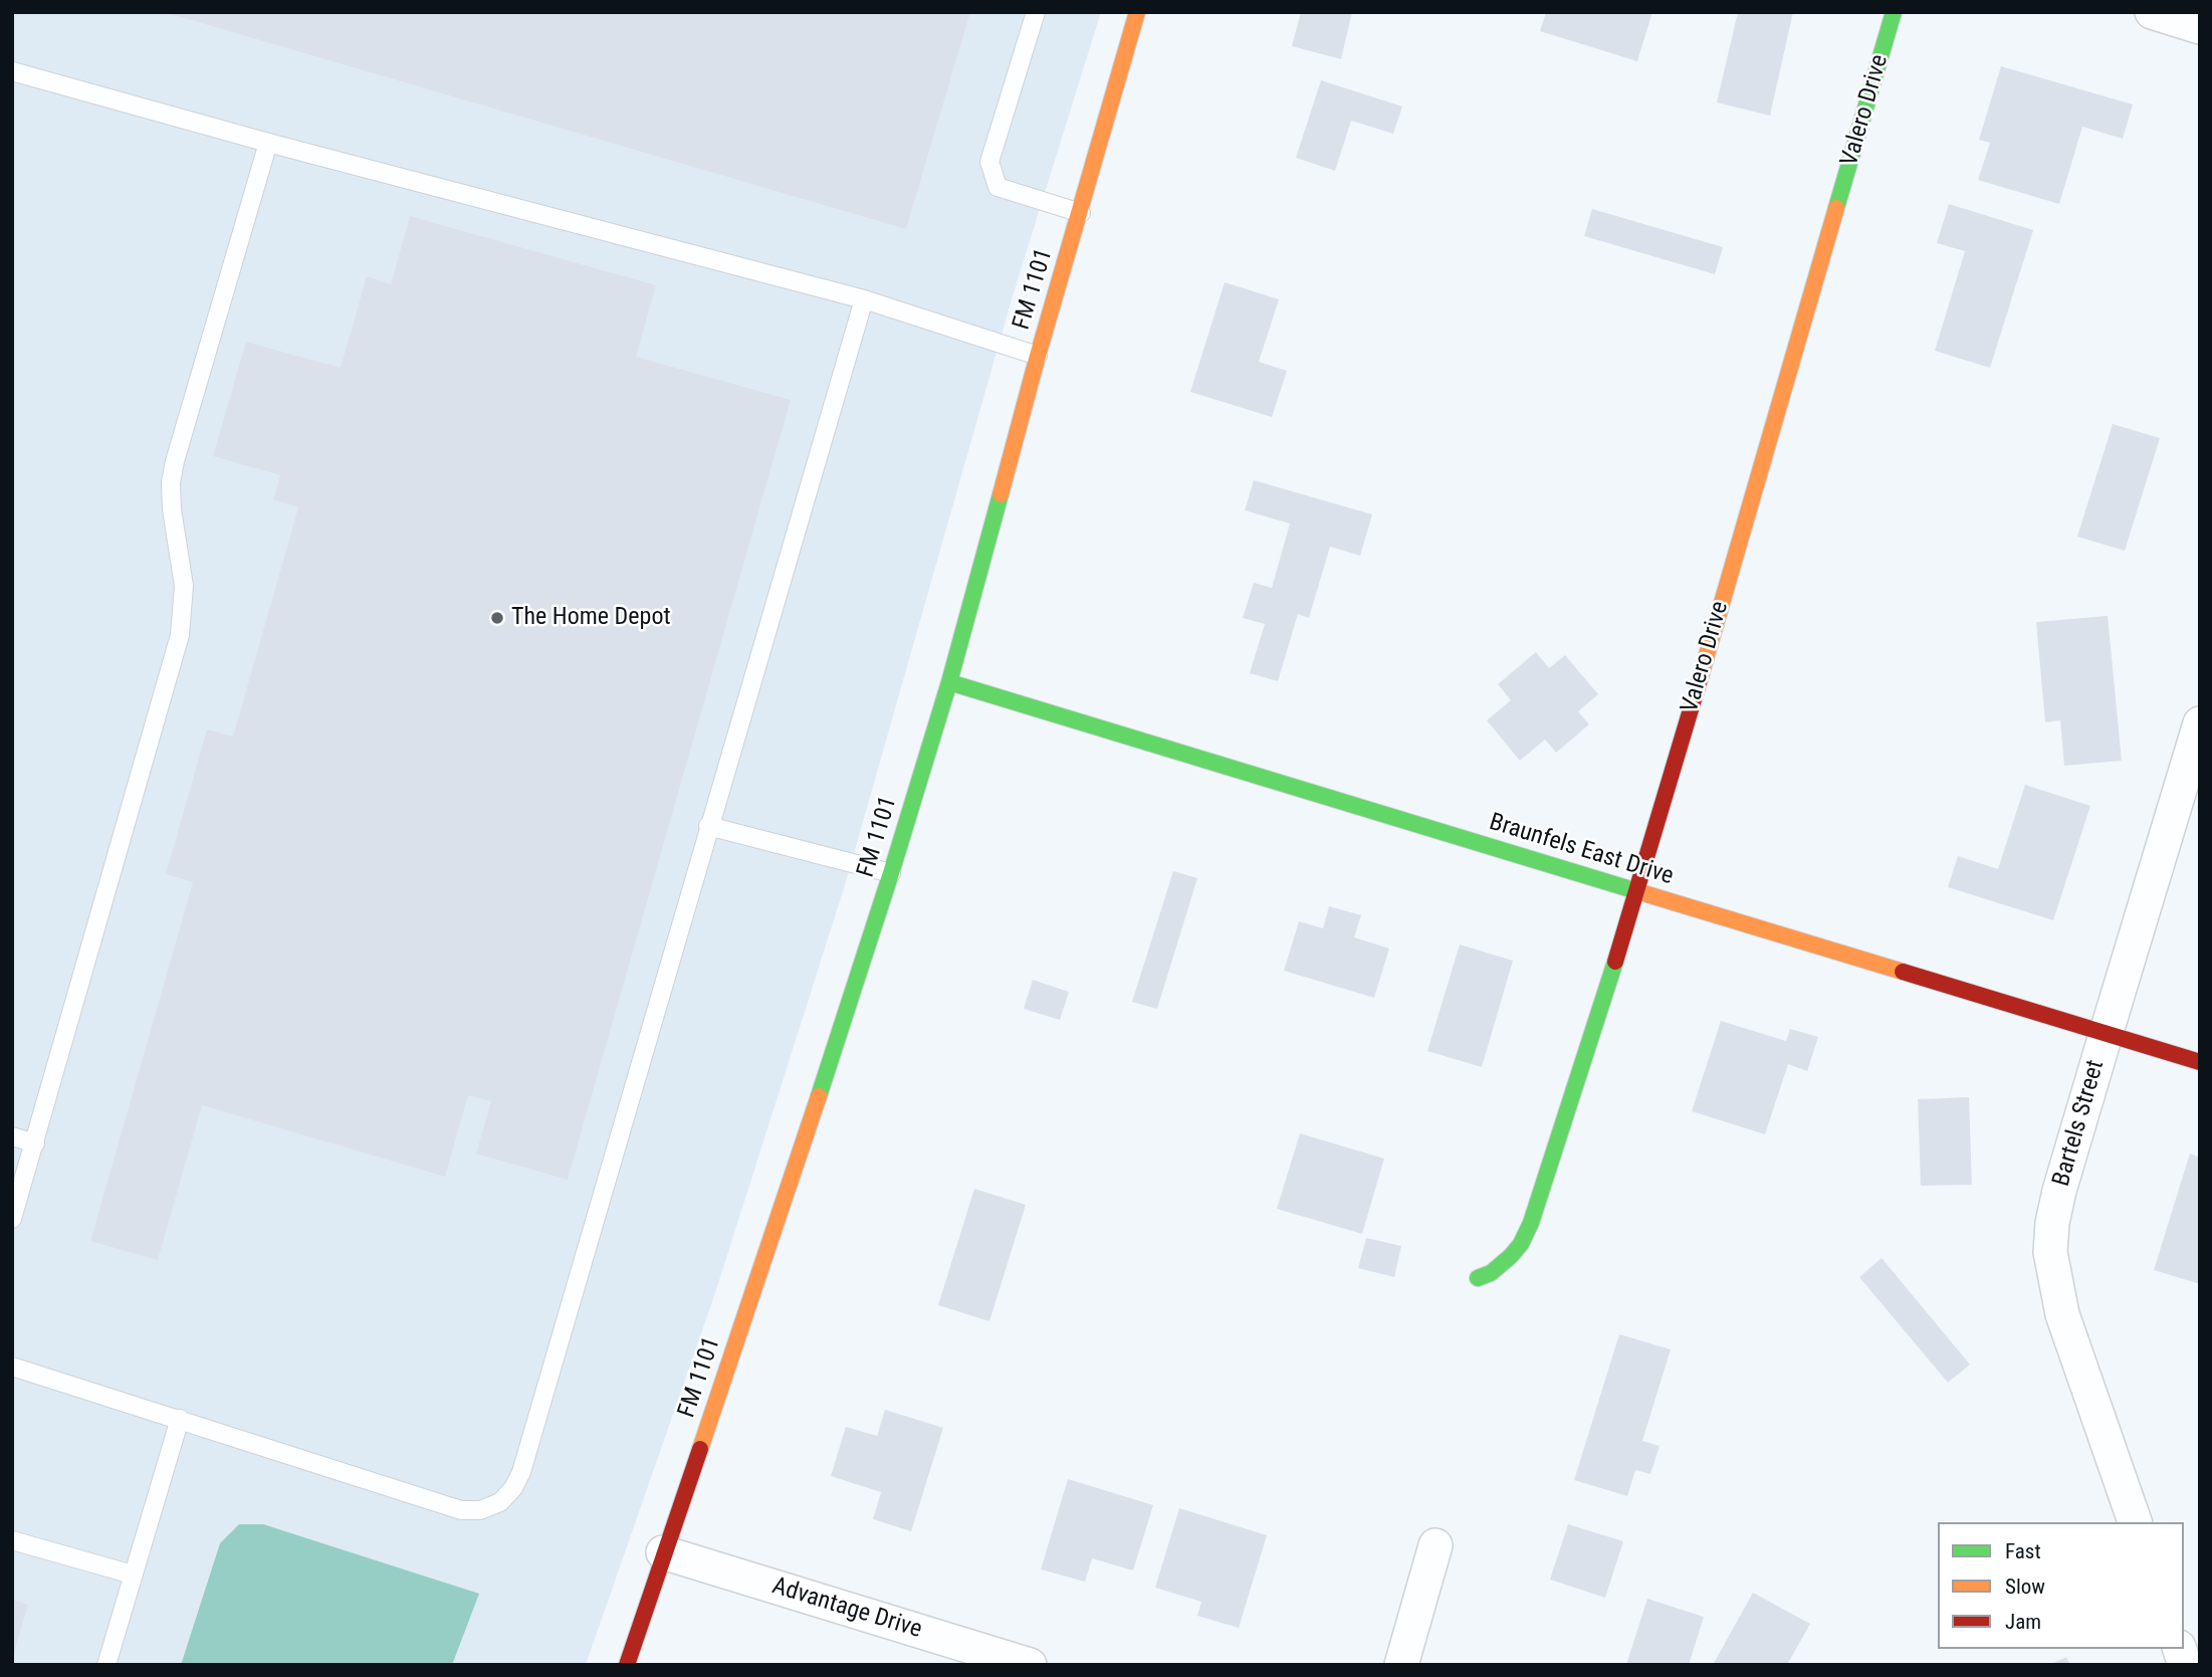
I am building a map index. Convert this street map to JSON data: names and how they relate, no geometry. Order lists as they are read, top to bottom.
{
  "streets": {
    "street": [
      "Valero Drive",
      "FM 1101",
      "Braunfels East Drive",
      "Bartels Street",
      "Advantage Drive"
    ]
  },
  "crossings": [
    ["Valero Drive", "Braunfels East Drive"],
    ["FM 1101", "Braunfels East Drive"],
    ["FM 1101", "Advantage Drive"],
    ["Braunfels East Drive", "Bartels Street"]
  ],
  "places": ["The Home Depot"],
  "legend": ["Fast", "Slow", "Jam"]
}
